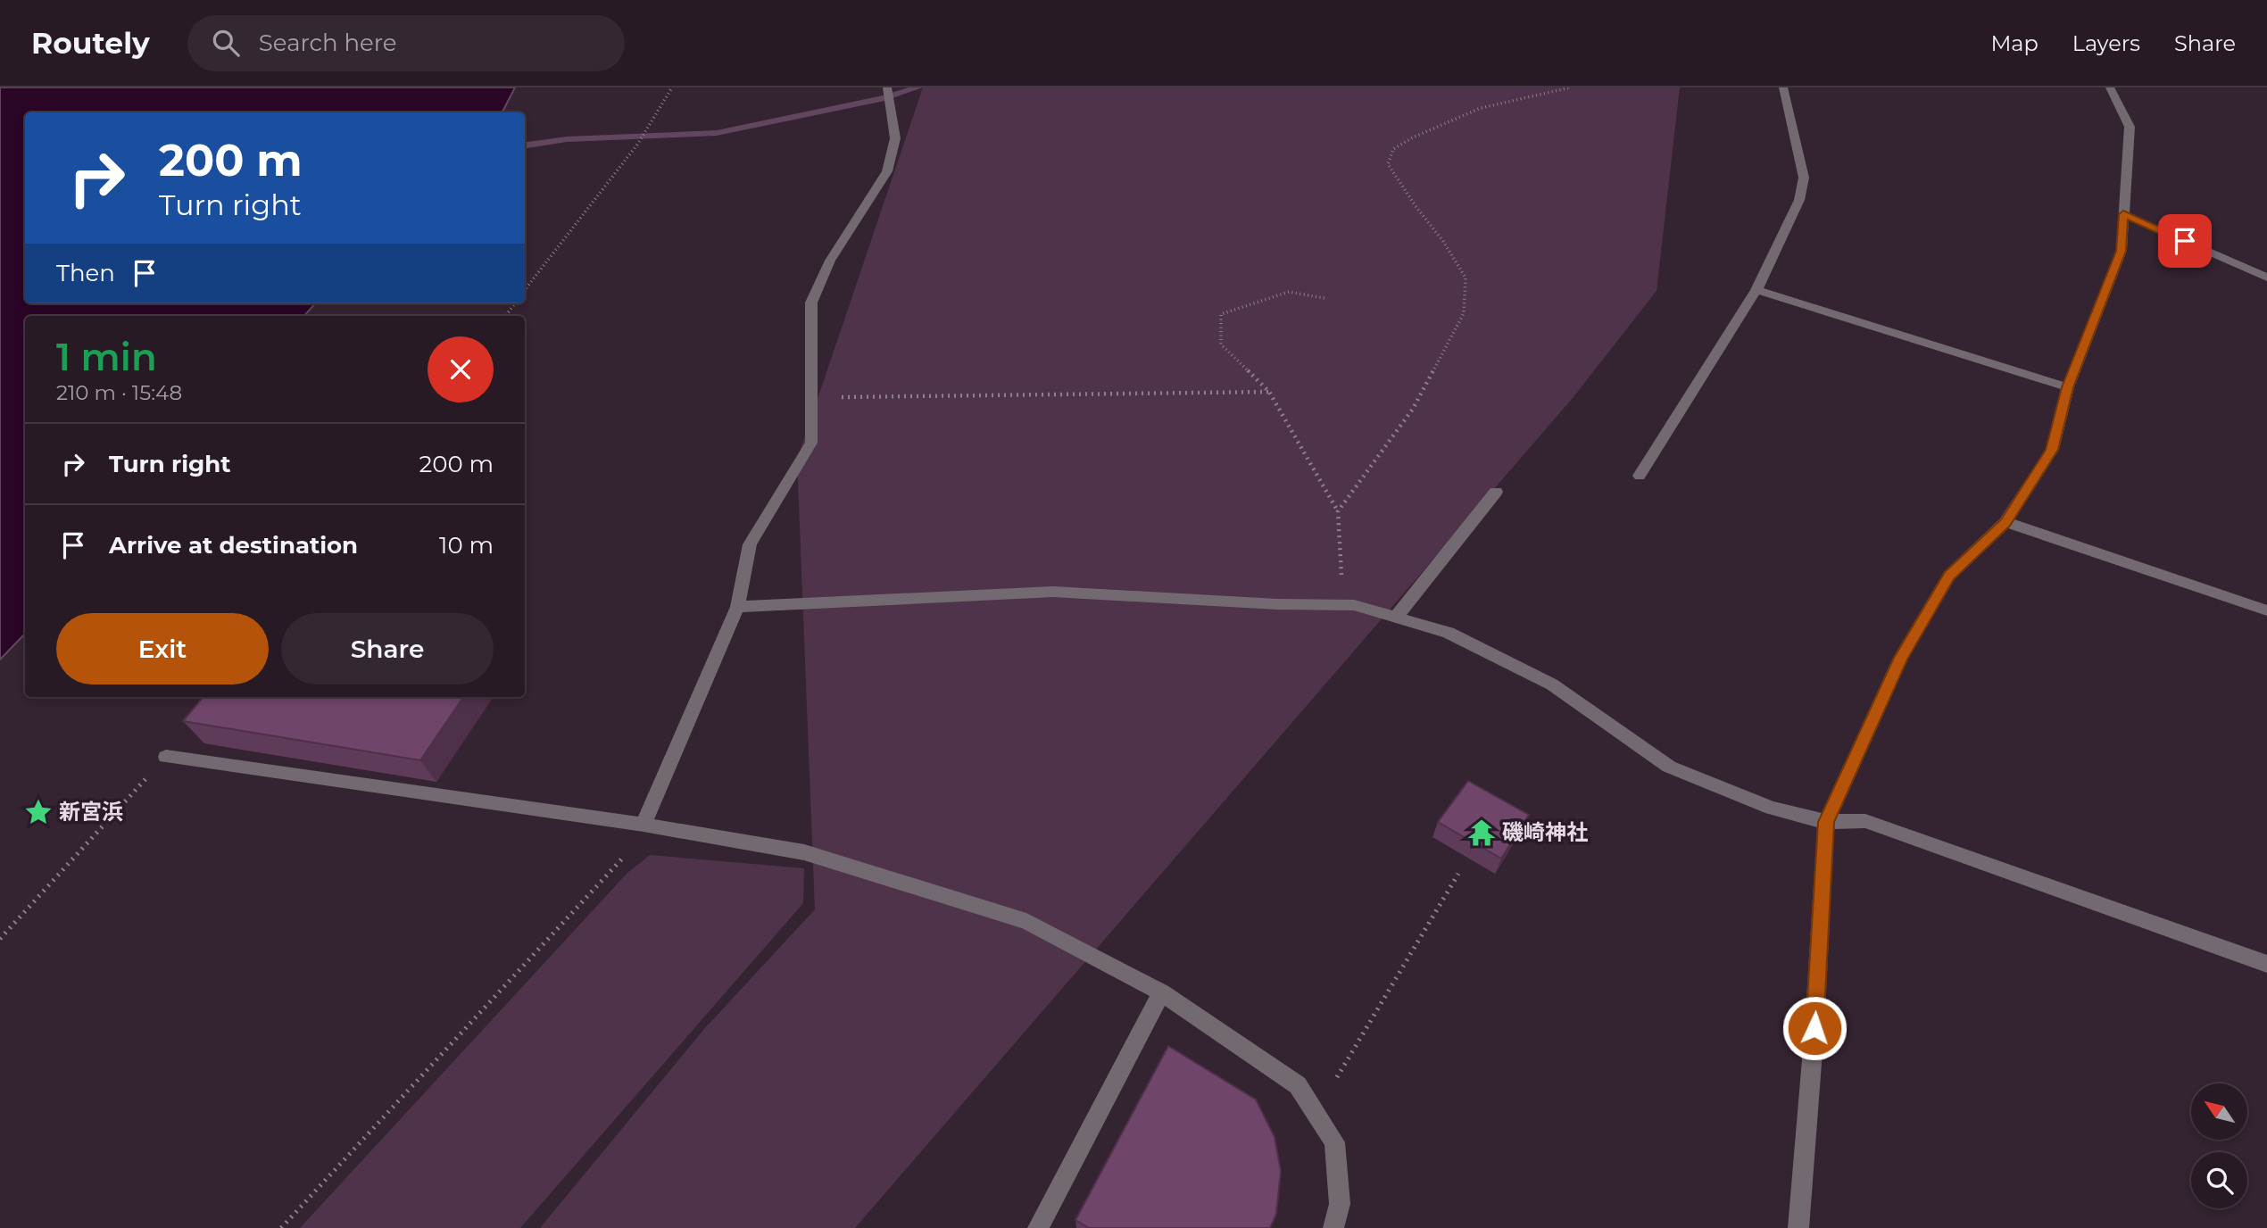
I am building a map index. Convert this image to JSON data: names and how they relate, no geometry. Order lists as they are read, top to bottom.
{
  "places": {
    "place": ["新宮浜"],
    "temple": ["磯崎神社"]
  },
  "north": "top left",
  "page": {
    "header": "Routely",
    "search": "Search here",
    "nav": ["Map", "Layers", "Share"],
    "turn": ["200 m", "Turn right"],
    "then": "Then",
    "heading": ["1 min", "210 m · 15:48"],
    "list": [
      {
        "name": "Turn right",
        "value": "200 m"
      },
      {
        "name": "Arrive at destination",
        "value": "10 m"
      }
    ],
    "buttons": ["Exit", "Share"]
  }
}
